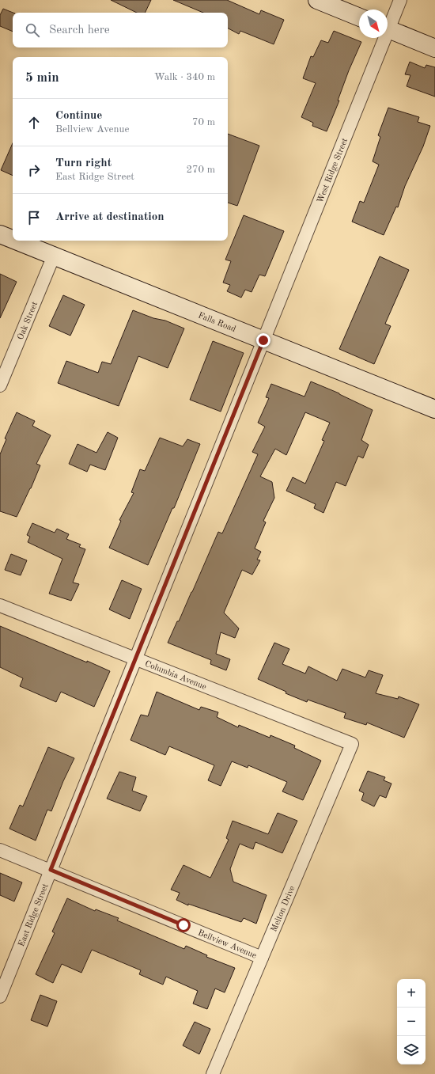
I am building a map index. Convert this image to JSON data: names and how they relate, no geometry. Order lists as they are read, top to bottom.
{
  "streets": {
    "main road": ["Falls Road"],
    "street": [
      "West Ridge Street",
      "Oak Street",
      "Columbia Avenue",
      "Melton Drive",
      "East Ridge Street",
      "Bellview Avenue"
    ]
  },
  "crossings": [
    ["West Ridge Street", "Falls Road"],
    ["West Ridge Street", "East Ridge Street"],
    ["Oak Street", "Falls Road"],
    ["Falls Road", "East Ridge Street"],
    ["Columbia Avenue", "Melton Drive"],
    ["Columbia Avenue", "East Ridge Street"],
    ["Melton Drive", "Bellview Avenue"],
    ["East Ridge Street", "Bellview Avenue"]
  ],
  "north": "bottom right",
  "page": {
    "search": "Search here",
    "heading": ["5 min", "Walk · 340 m"],
    "list": [
      ["Continue", "Bellview Avenue", "70 m"],
      ["Turn right", "East Ridge Street", "270 m"],
      "Arrive at destination"
    ],
    "map_buttons": ["+", "−"]
  }
}
